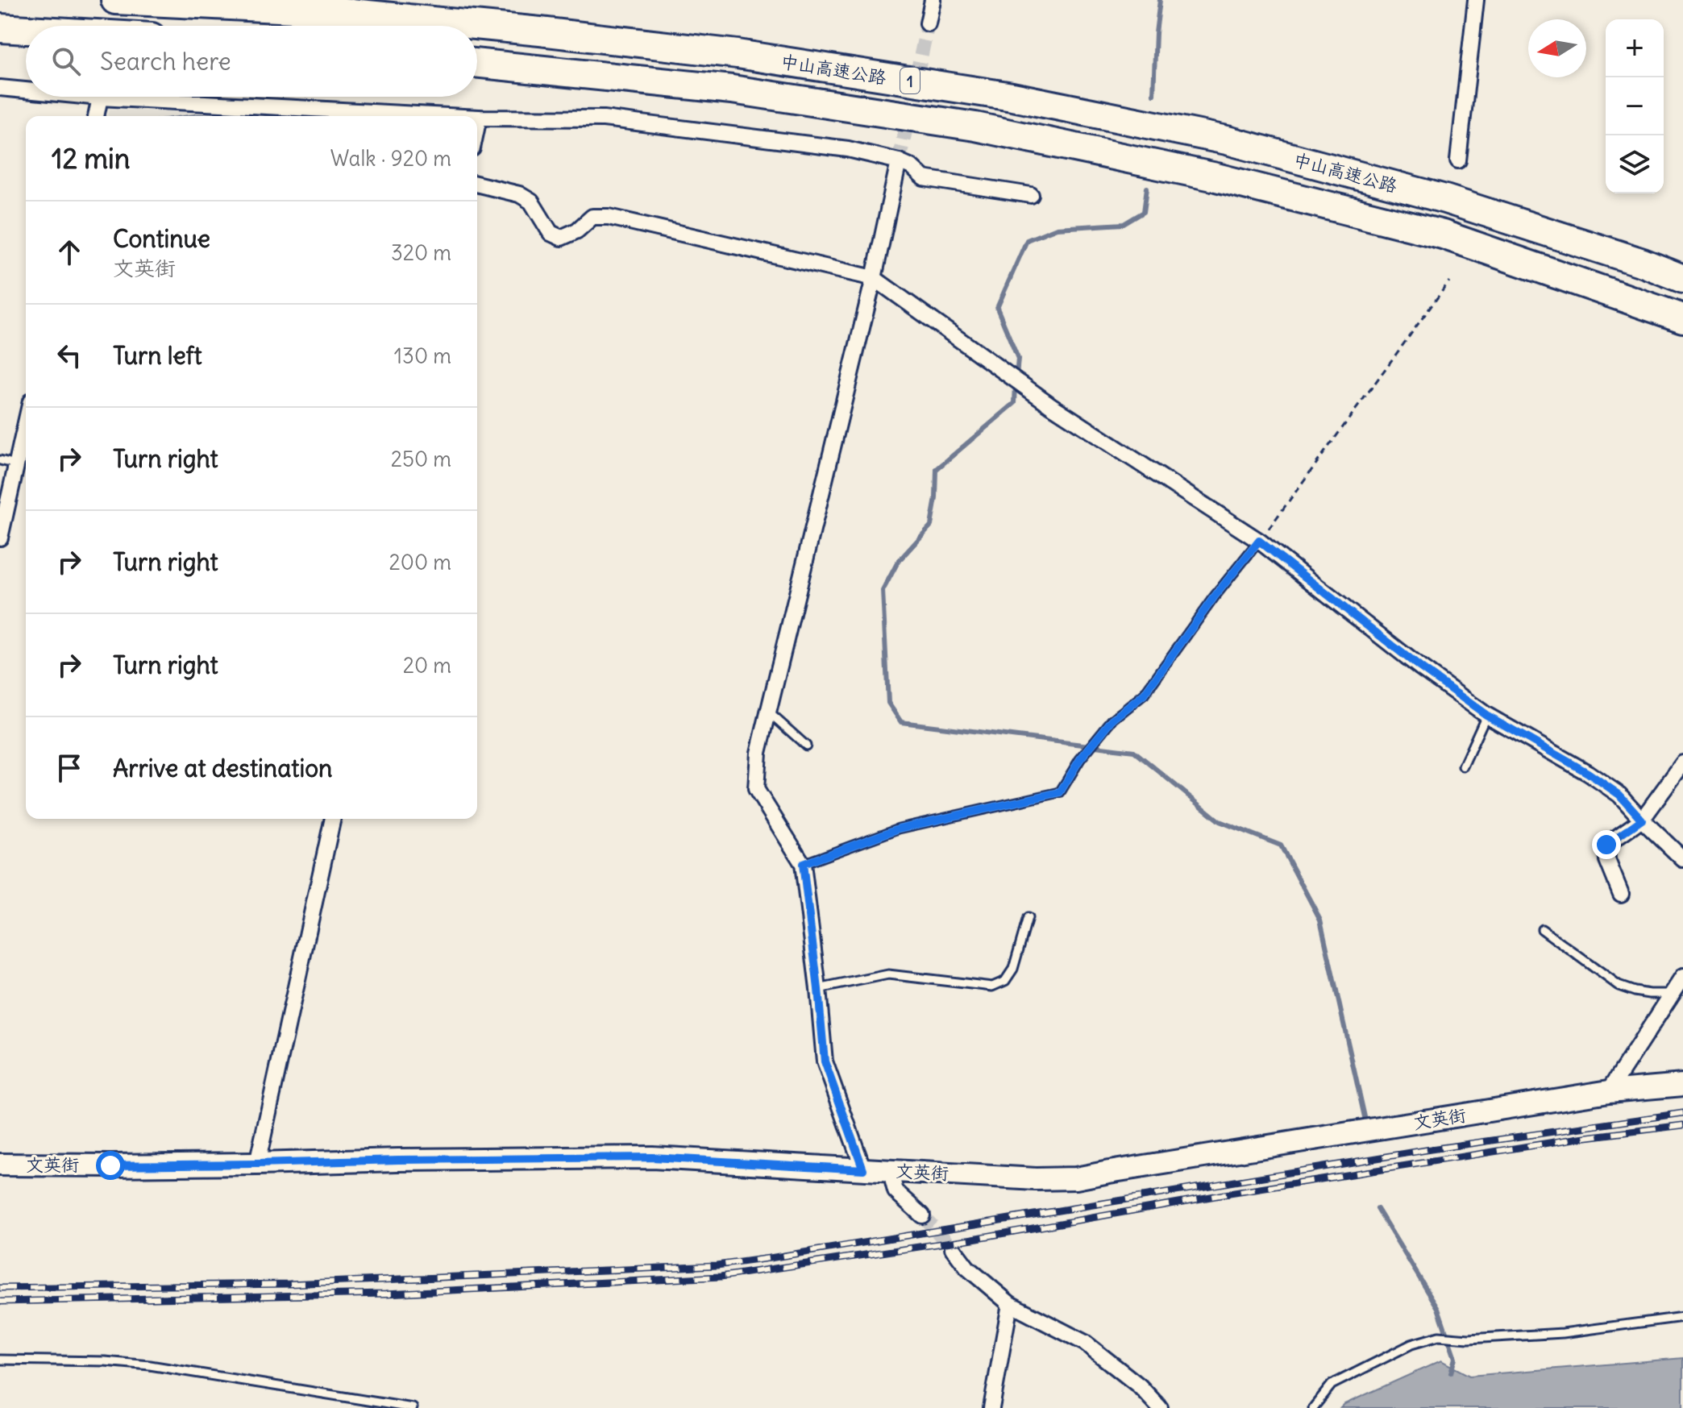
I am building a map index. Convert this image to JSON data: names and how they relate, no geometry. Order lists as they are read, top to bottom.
{
  "streets": {
    "highway": ["中山高速公路", "1"],
    "street": ["文英街"]
  },
  "north": "left",
  "page": {
    "map_buttons": ["+", "−"],
    "search": "Search here",
    "heading": ["12 min", "Walk · 920 m"],
    "list": [
      ["Continue", "文英街", "320 m"],
      ["Turn left", "130 m"],
      ["Turn right", "250 m"],
      ["Turn right", "200 m"],
      ["Turn right", "20 m"],
      "Arrive at destination"
    ]
  }
}
